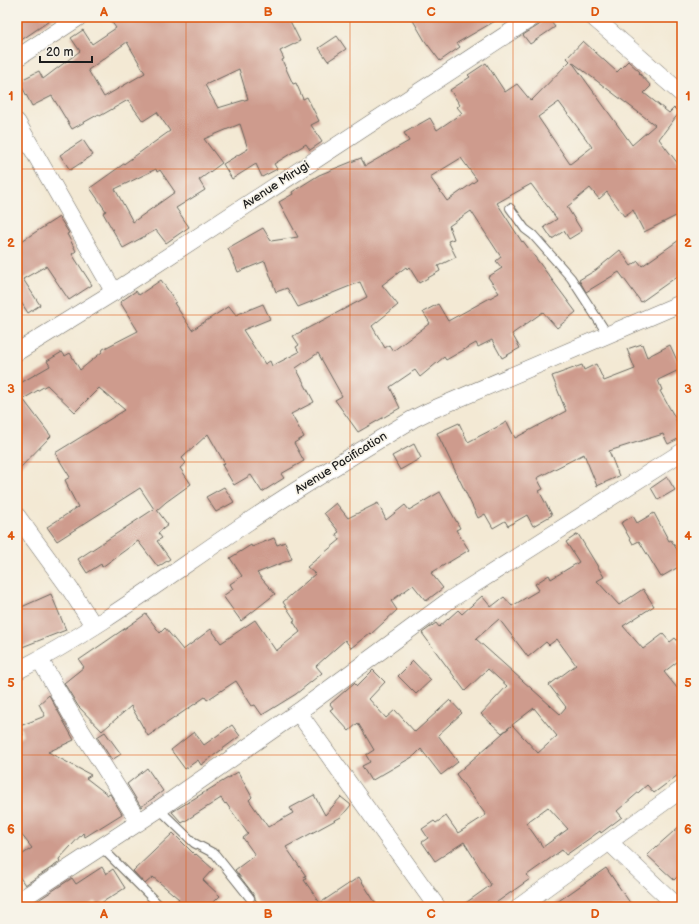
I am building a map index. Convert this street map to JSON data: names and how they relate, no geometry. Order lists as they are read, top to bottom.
{
  "streets": {
    "street": ["Avenue Mirugi", "Avenue Pacification"]
  },
  "scale_bar": "20 m",
  "grid": {
    "columns": [
      "A",
      "B",
      "C",
      "D"
    ],
    "rows": [
      "1",
      "2",
      "3",
      "4",
      "5",
      "6"
    ]
  }
}
